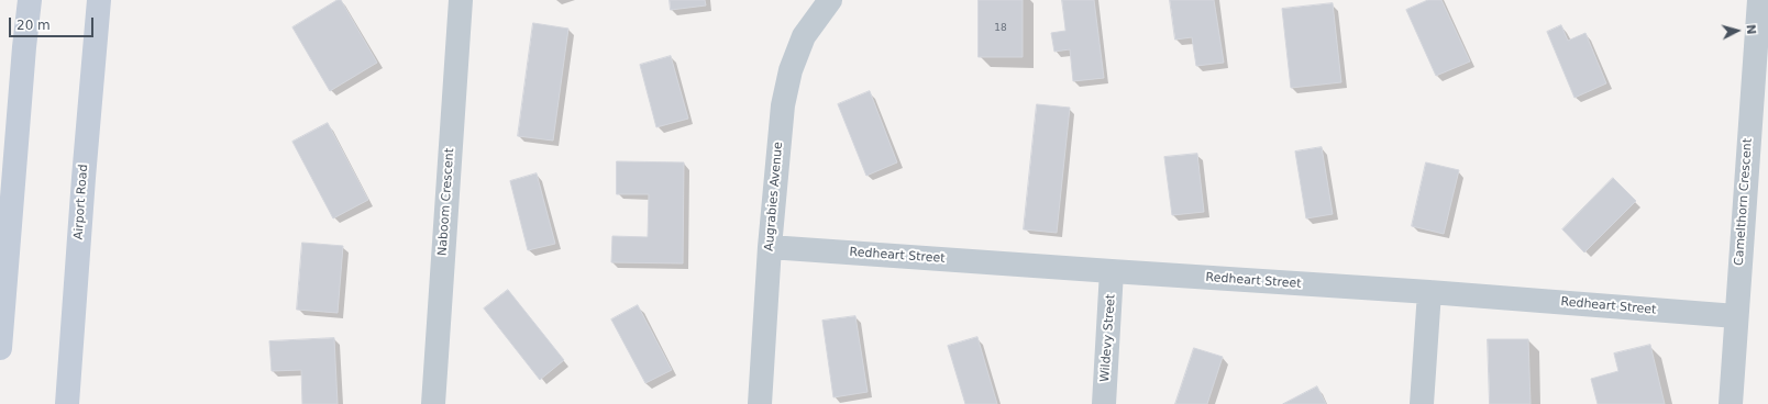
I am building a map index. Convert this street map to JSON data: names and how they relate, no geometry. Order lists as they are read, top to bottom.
{
  "streets": {
    "main road": ["Airport Road"],
    "street": [
      "Augrabies Avenue",
      "Naboom Crescent",
      "Camelthorn Crescent",
      "Redheart Street",
      "Wildevy Street"
    ]
  },
  "crossings": [
    ["Augrabies Avenue", "Redheart Street"],
    ["Camelthorn Crescent", "Redheart Street"],
    ["Redheart Street", "Wildevy Street"]
  ],
  "house_numbers": ["18"],
  "scale_bar": "20 m",
  "north": "right"
}
